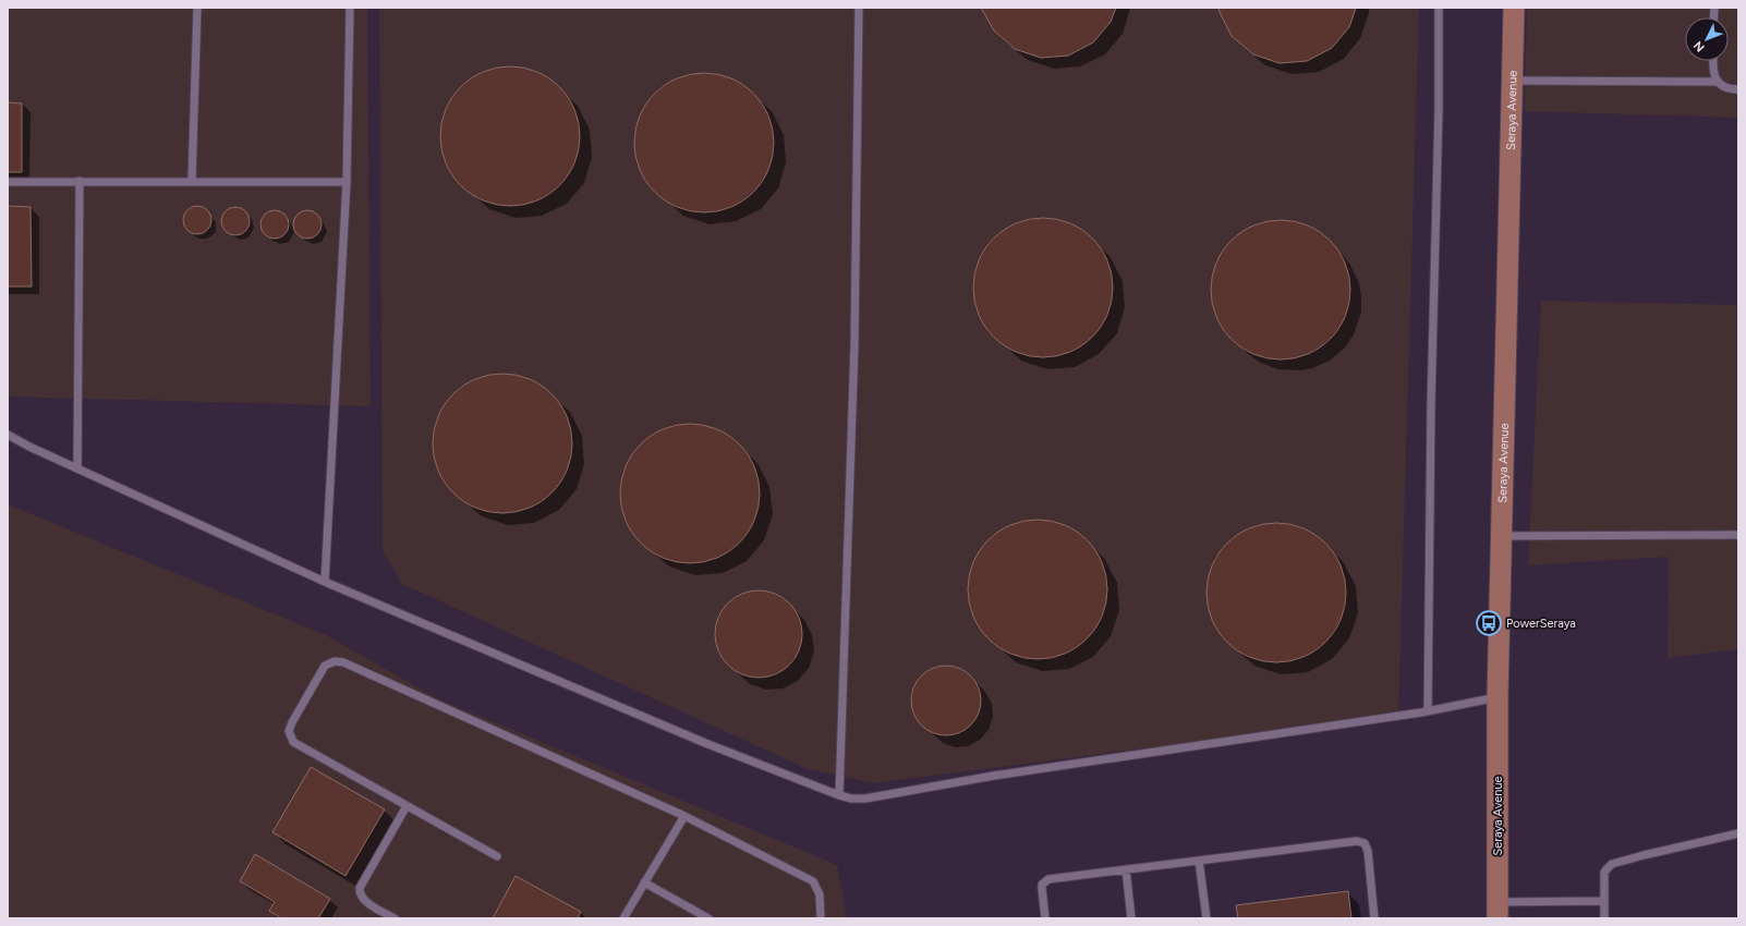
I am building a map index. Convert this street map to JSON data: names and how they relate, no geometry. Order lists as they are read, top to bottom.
{
  "streets": {
    "street": ["Seraya Avenue"]
  },
  "places": {
    "bus stop": ["PowerSeraya"]
  },
  "north": "bottom left"
}
